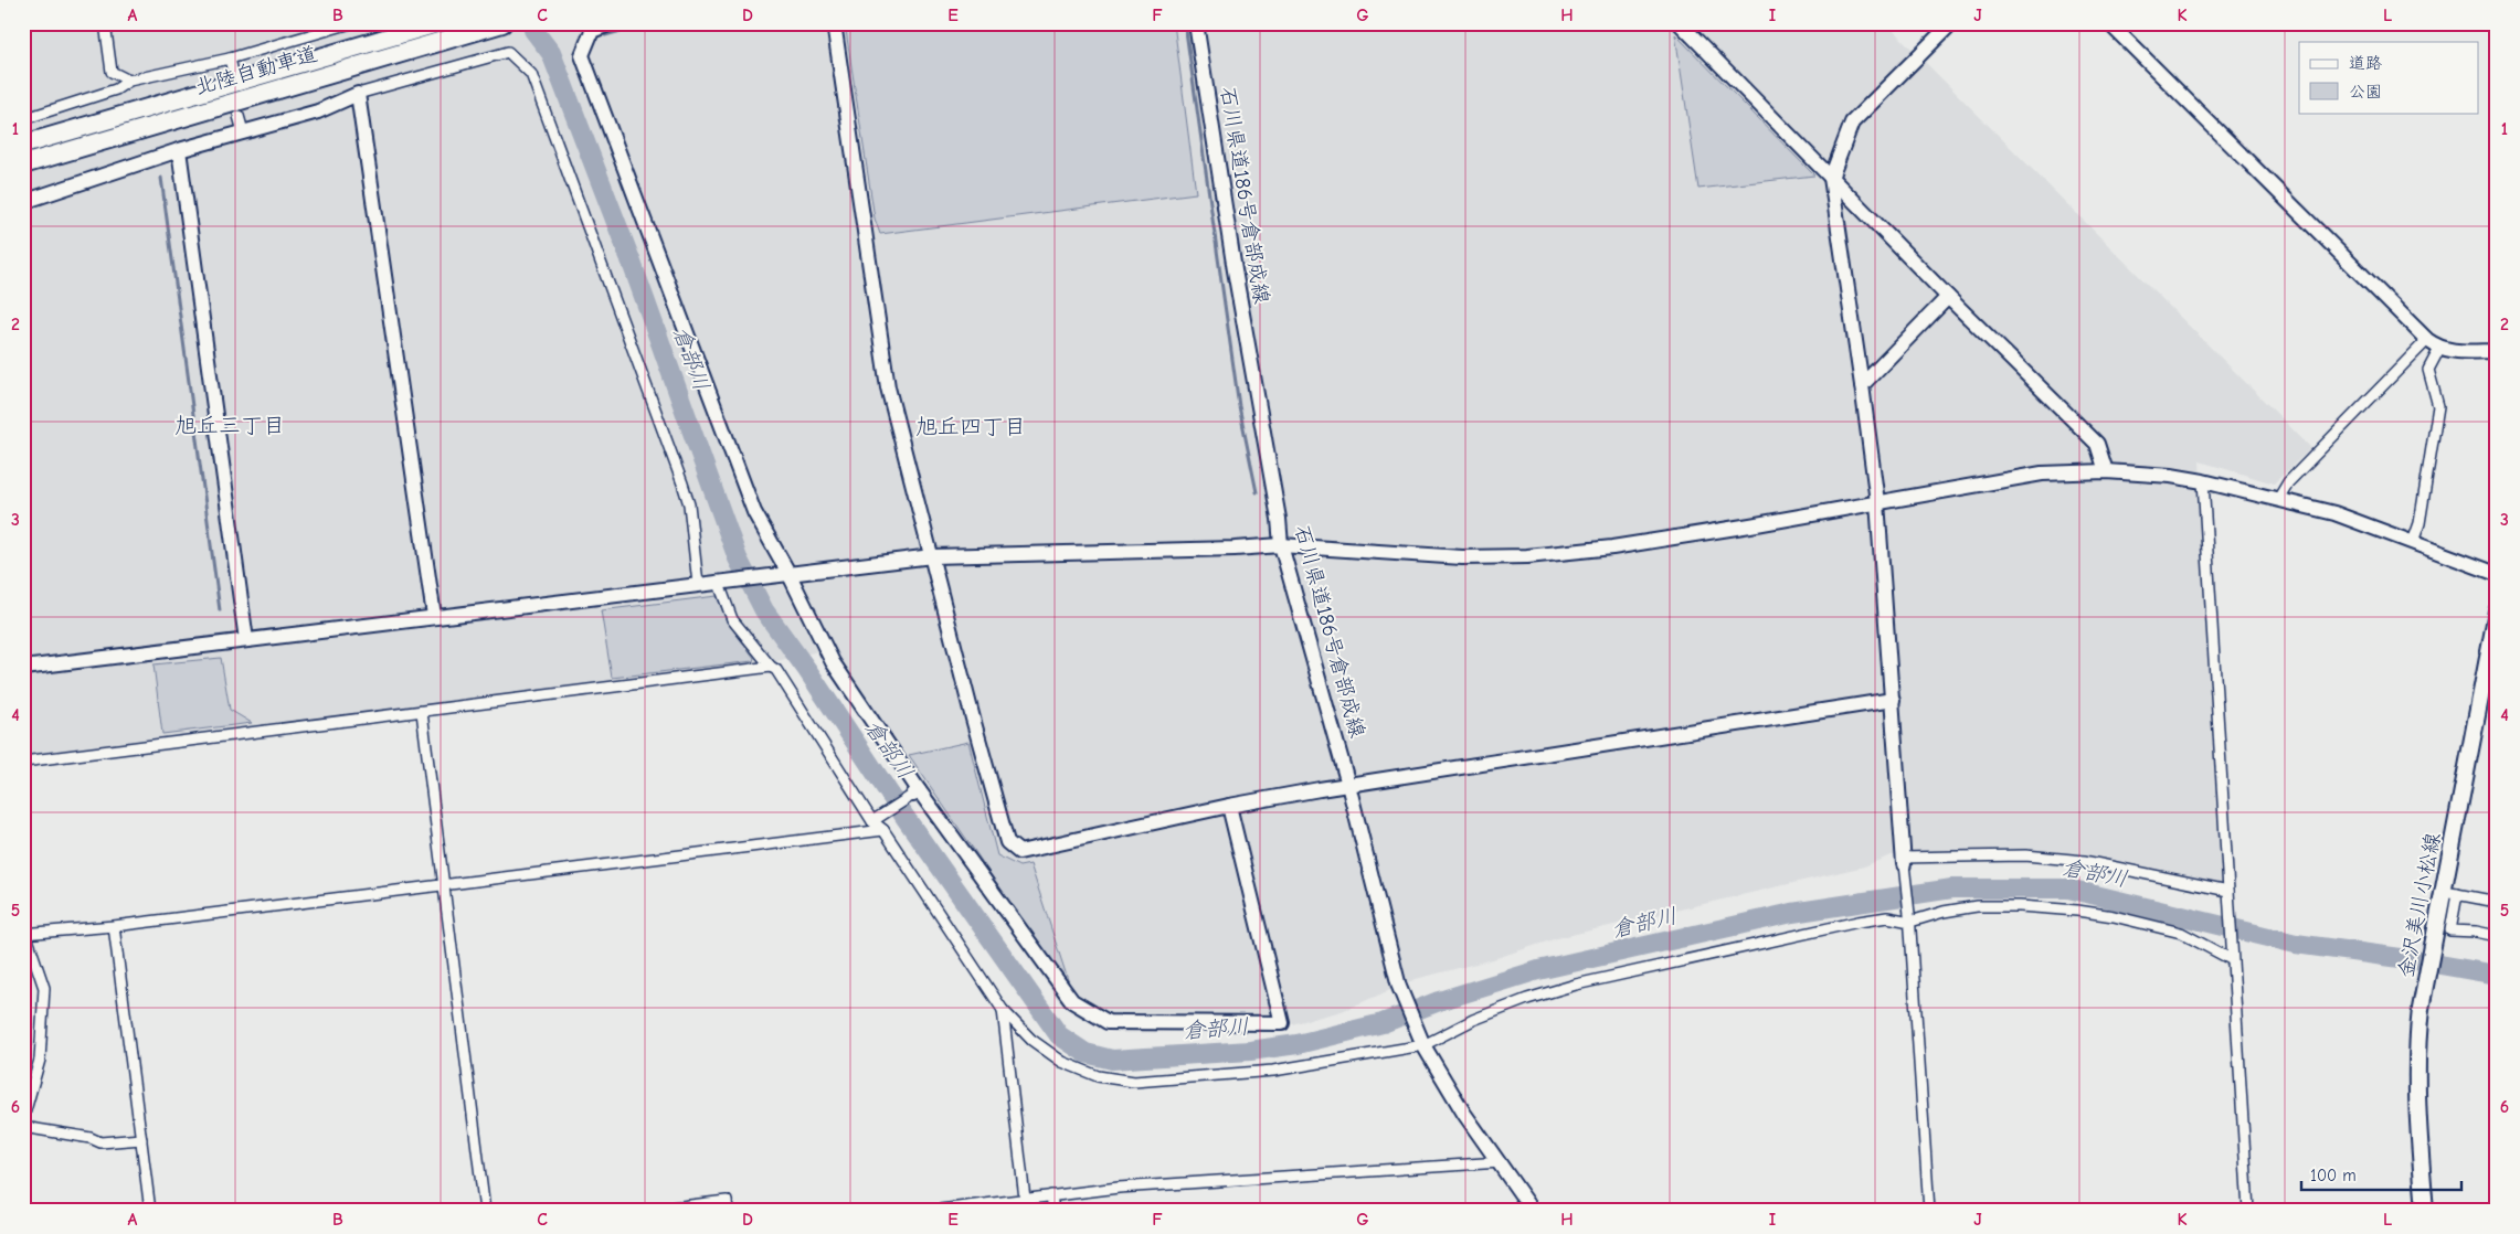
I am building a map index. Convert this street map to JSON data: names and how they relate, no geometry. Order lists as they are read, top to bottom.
{
  "streets": {
    "highway": ["北陸自動車道"],
    "main road": ["金沢美川小松線"],
    "street": ["石川県道186号倉部成線"]
  },
  "districts": ["旭丘三丁目", "旭丘四丁目"],
  "water": ["倉部川"],
  "legend": ["道路", "公園"],
  "scale_bar": "100 m",
  "grid": {
    "columns": [
      "A",
      "B",
      "C",
      "D",
      "E",
      "F",
      "G",
      "H",
      "I",
      "J",
      "K",
      "L"
    ],
    "rows": [
      "1",
      "2",
      "3",
      "4",
      "5",
      "6"
    ]
  }
}
